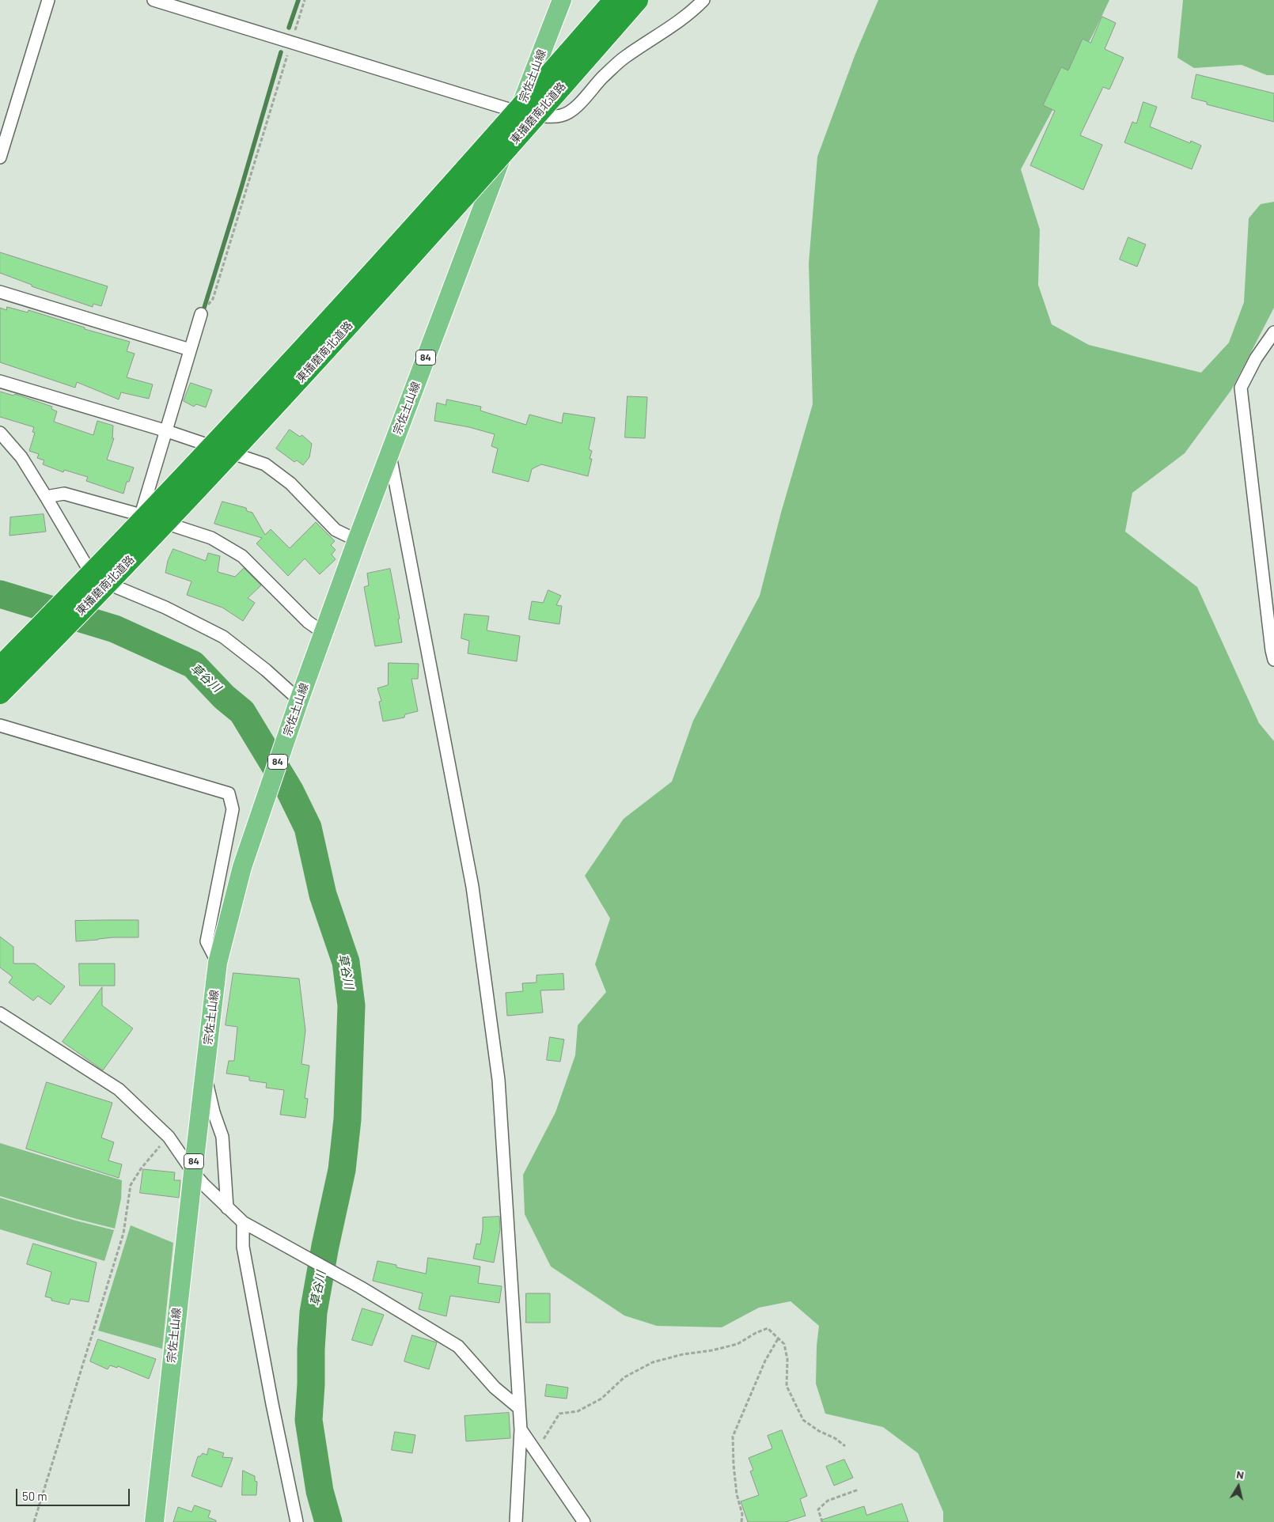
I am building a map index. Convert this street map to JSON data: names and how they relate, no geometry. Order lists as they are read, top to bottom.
{
  "streets": {
    "highway": ["東播磨南北道路"],
    "main road": ["宗佐土山線", "84"]
  },
  "water": ["草谷川"],
  "scale_bar": "50 m",
  "north": "top"
}
